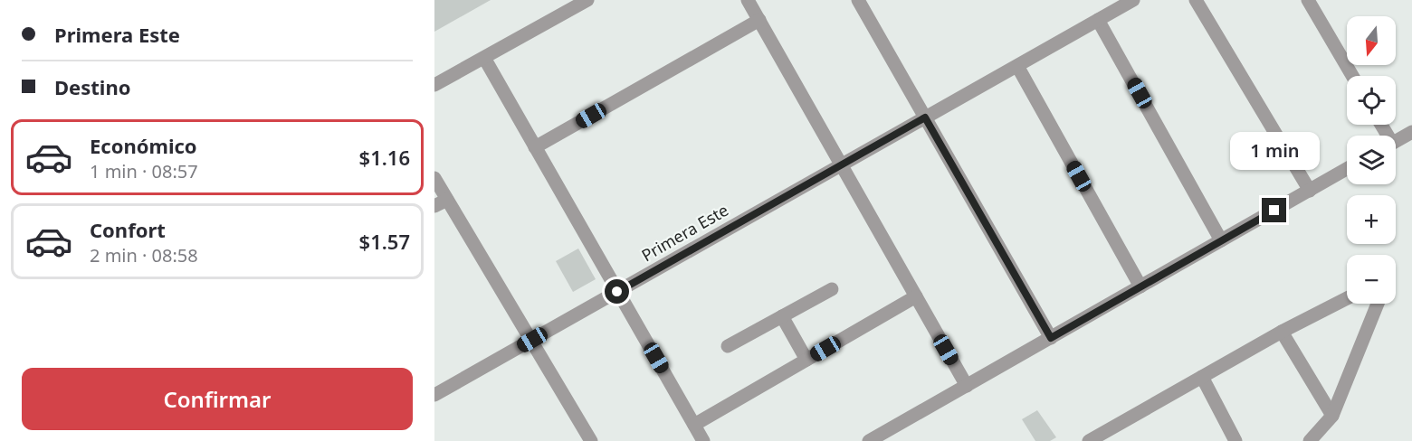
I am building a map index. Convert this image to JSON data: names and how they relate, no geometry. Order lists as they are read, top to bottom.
{
  "streets": {
    "street": ["Primera Este"]
  },
  "north": "bottom",
  "page": {
    "banner": ["Primera Este", "Destino"],
    "map_buttons": ["+", "−"],
    "list": [
      {
        "name": "Económico",
        "note": "1 min · 08:57",
        "value": "$1.16"
      },
      {
        "name": "Confort",
        "note": "2 min · 08:58",
        "value": "$1.57"
      }
    ],
    "bubble": "1 min",
    "buttons": "Confirmar"
  }
}
